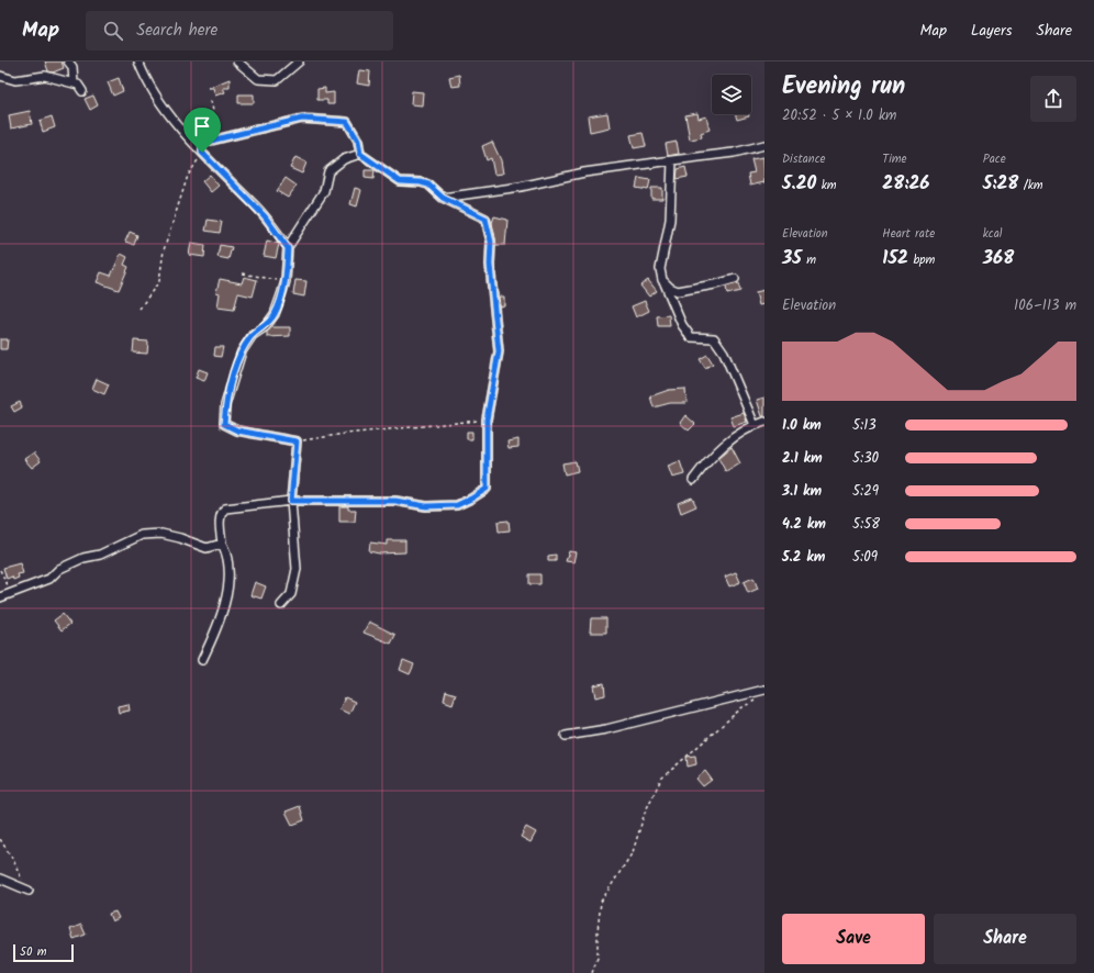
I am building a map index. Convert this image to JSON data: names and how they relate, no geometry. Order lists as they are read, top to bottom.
{
  "scale_bar": "50 m",
  "page": {
    "header": "Map",
    "search": "Search here",
    "nav": ["Map", "Layers", "Share"],
    "heading": ["Evening run", "20:52 · 5 × 1.0 km"],
    "stats": [
      ["Distance", "5.20 km"],
      ["Time", "28:26"],
      ["Pace", "5:28 /km"],
      ["Elevation", "35 m"],
      ["Heart rate", "152 bpm"],
      ["kcal", "368"]
    ],
    "chart": ["Elevation", "106–113 m"],
    "list": [
      {
        "name": "1.0 km",
        "note": "5:13"
      },
      {
        "name": "2.1 km",
        "note": "5:30"
      },
      {
        "name": "3.1 km",
        "note": "5:29"
      },
      {
        "name": "4.2 km",
        "note": "5:58"
      },
      {
        "name": "5.2 km",
        "note": "5:09"
      }
    ],
    "buttons": ["Save", "Share"],
    "scale": "50 m"
  }
}
